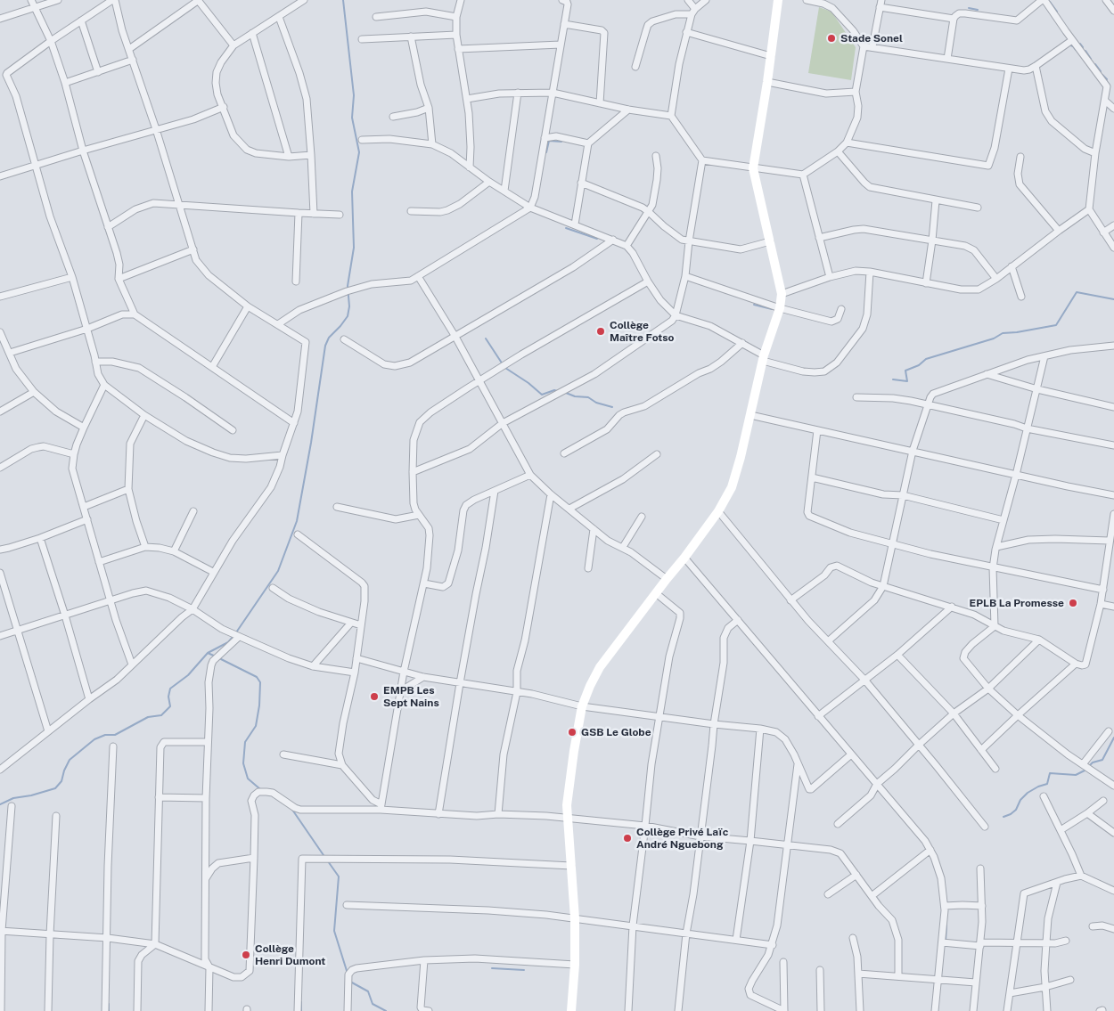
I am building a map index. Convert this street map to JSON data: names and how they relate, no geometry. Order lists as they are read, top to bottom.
{
  "places": [
    "Stade Sonel",
    "Collège Maître Fotso",
    "EPLB La Promesse",
    "EMPB Les Sept Nains",
    "GSB Le Globe",
    "Collège Privé Laïc André Nguebong",
    "Collège Henri Dumont"
  ]
}
